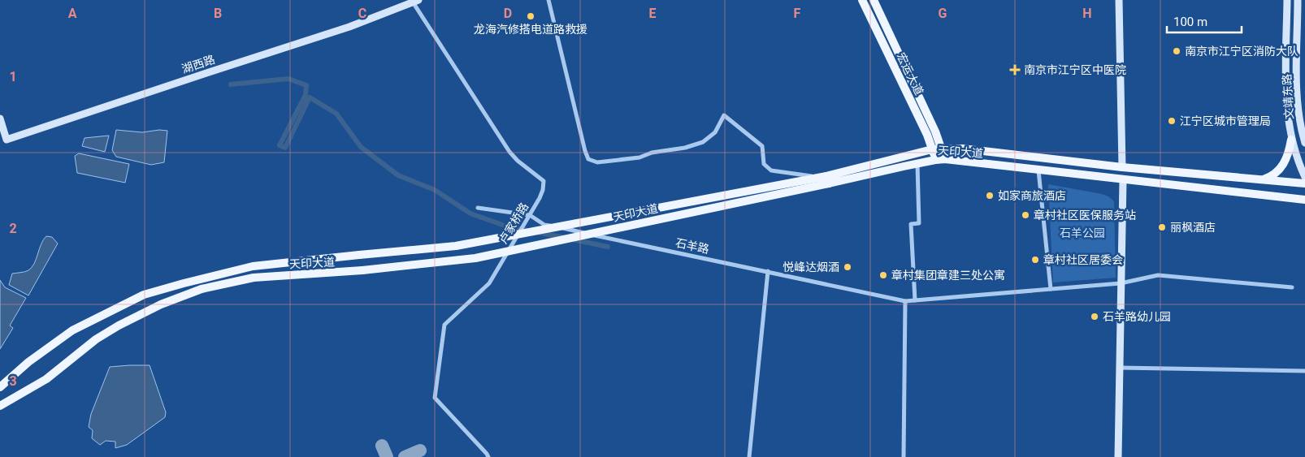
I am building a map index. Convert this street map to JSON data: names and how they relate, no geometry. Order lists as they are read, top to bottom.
{
  "streets": {
    "main road": ["宏运大道", "天印大道"],
    "street": [
      "湖西路",
      "文靖东路",
      "卢家桥路",
      "石羊路"
    ]
  },
  "crossings": [
    ["湖西路", "卢家桥路"],
    ["宏运大道", "天印大道"],
    ["卢家桥路", "石羊路"]
  ],
  "parks": ["石羊公园"],
  "places": {
    "other": [
      "龙海汽修搭电道路救援",
      "南京市江宁区消防大队",
      "江宁区城市管理局",
      "如家商旅酒店",
      "章村社区医保服务站",
      "丽枫酒店",
      "章村社区居委会",
      "悦峰达烟酒",
      "章村集团章建三处公寓",
      "石羊路幼儿园"
    ],
    "health": ["南京市江宁区中医院"]
  },
  "scale_bar": "100 m",
  "grid": {
    "columns": [
      "A",
      "B",
      "C",
      "D",
      "E",
      "F",
      "G",
      "H"
    ],
    "rows": ["1", "2", "3"]
  }
}
